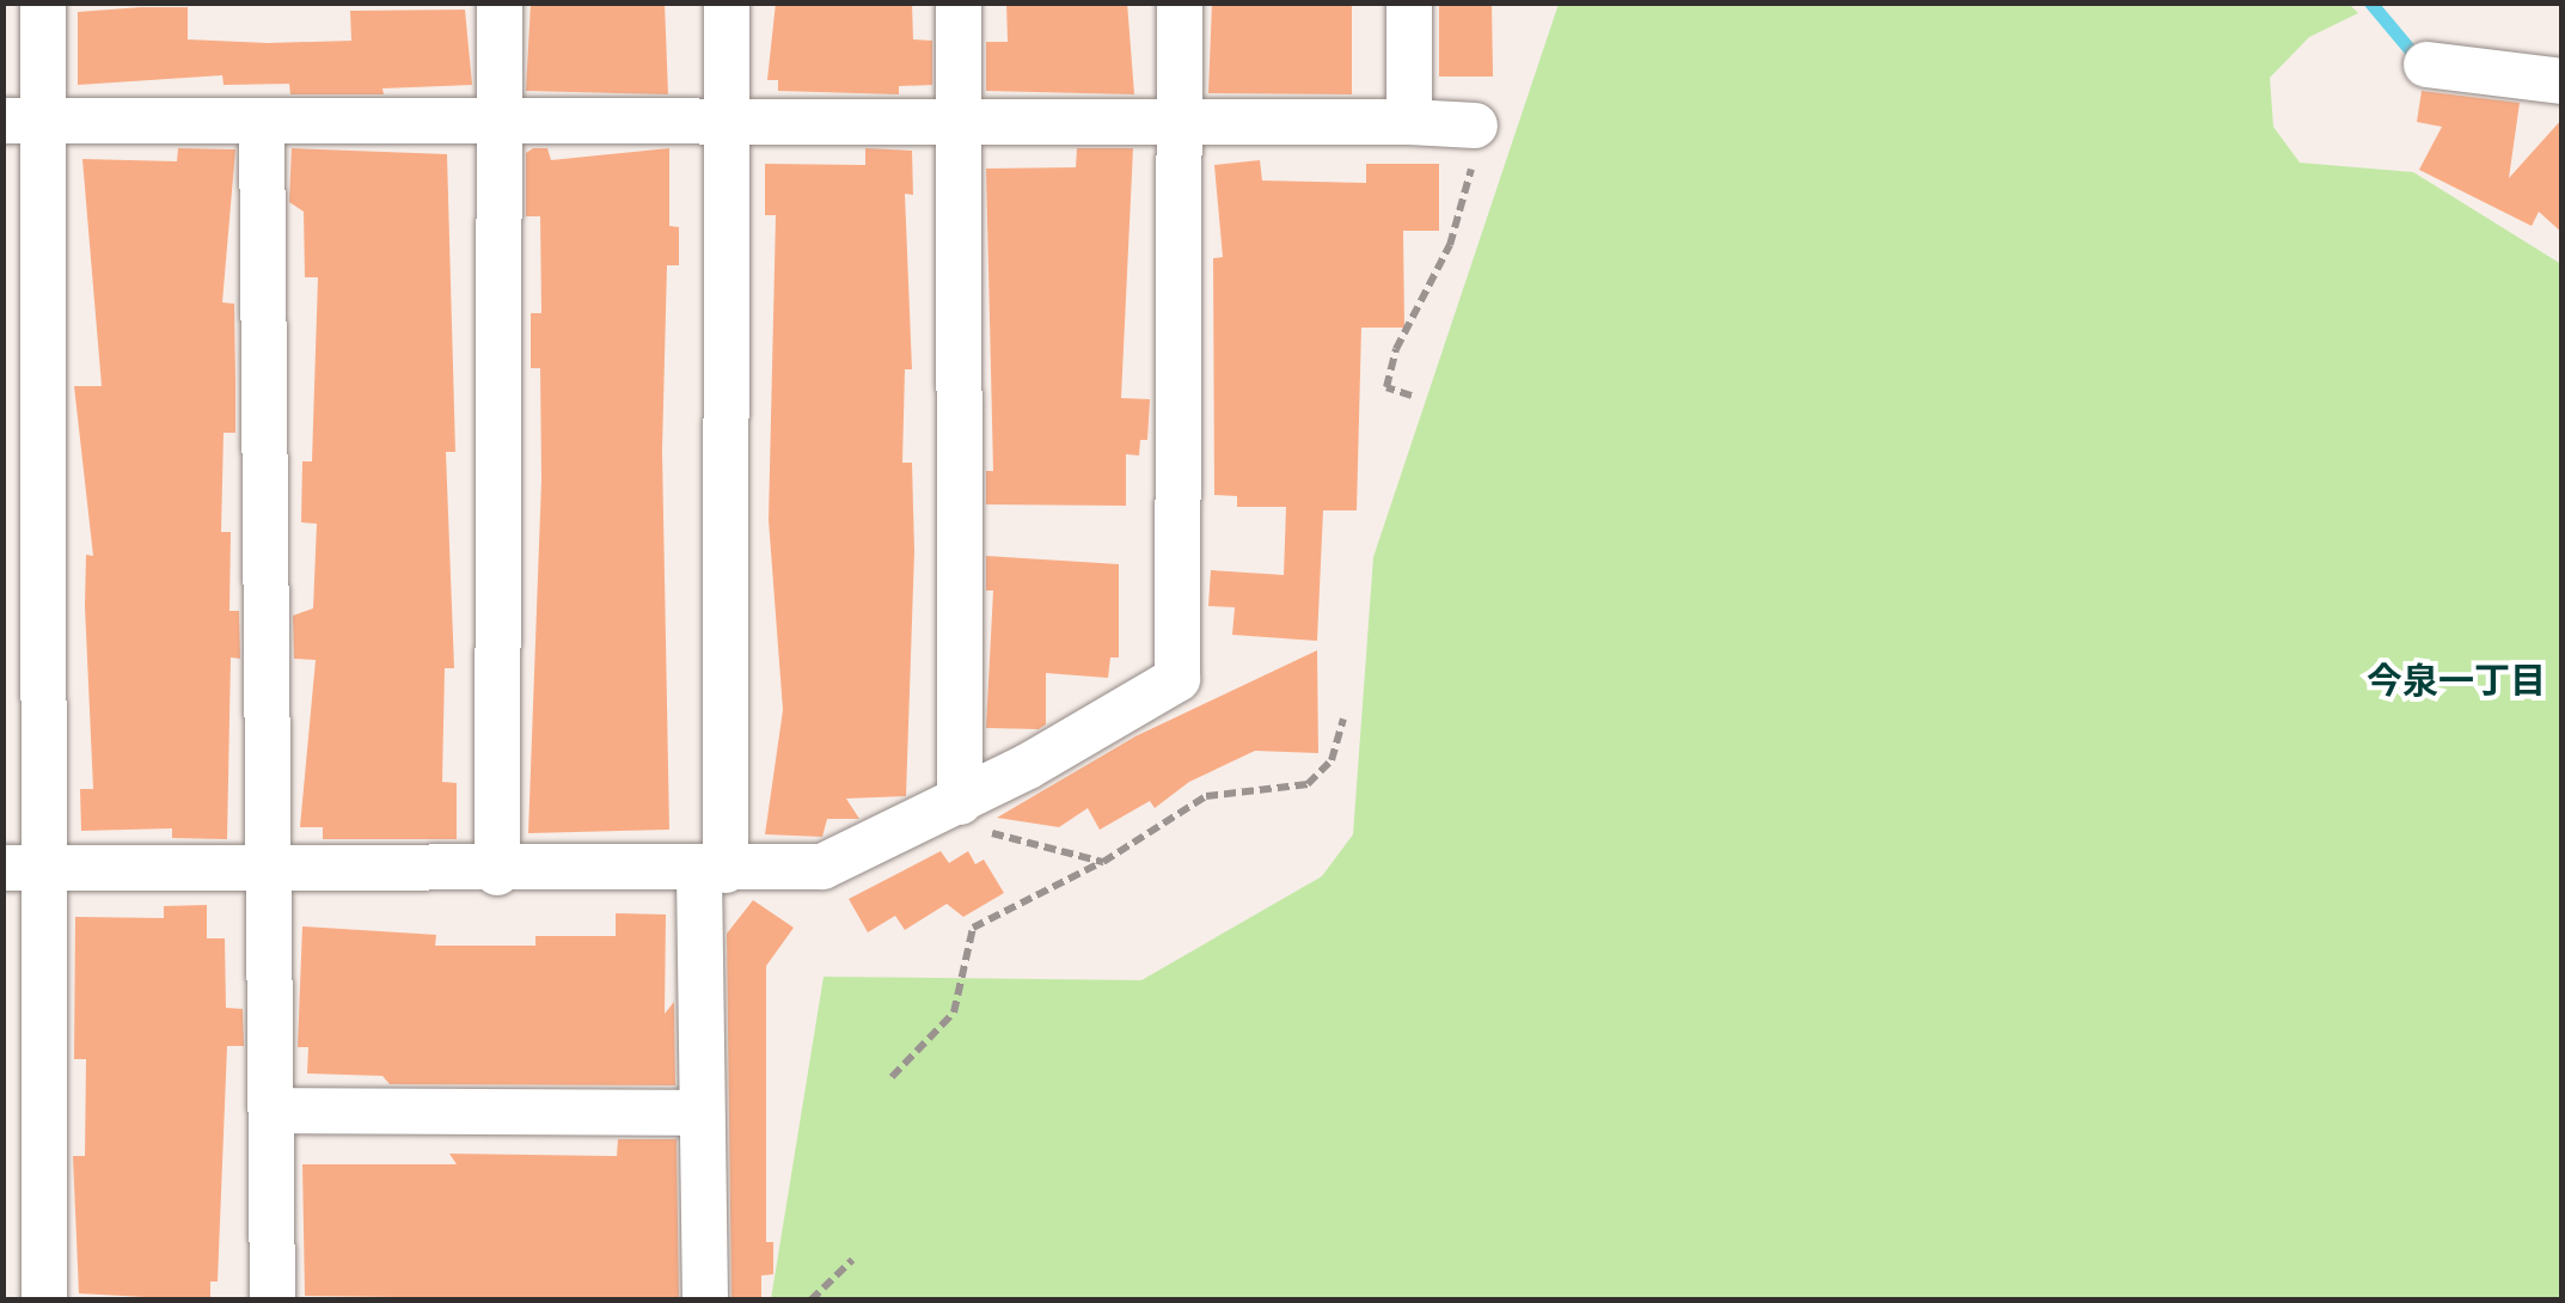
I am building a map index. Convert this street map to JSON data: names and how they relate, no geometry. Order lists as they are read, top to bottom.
{
  "districts": ["今泉一丁目"]
}
